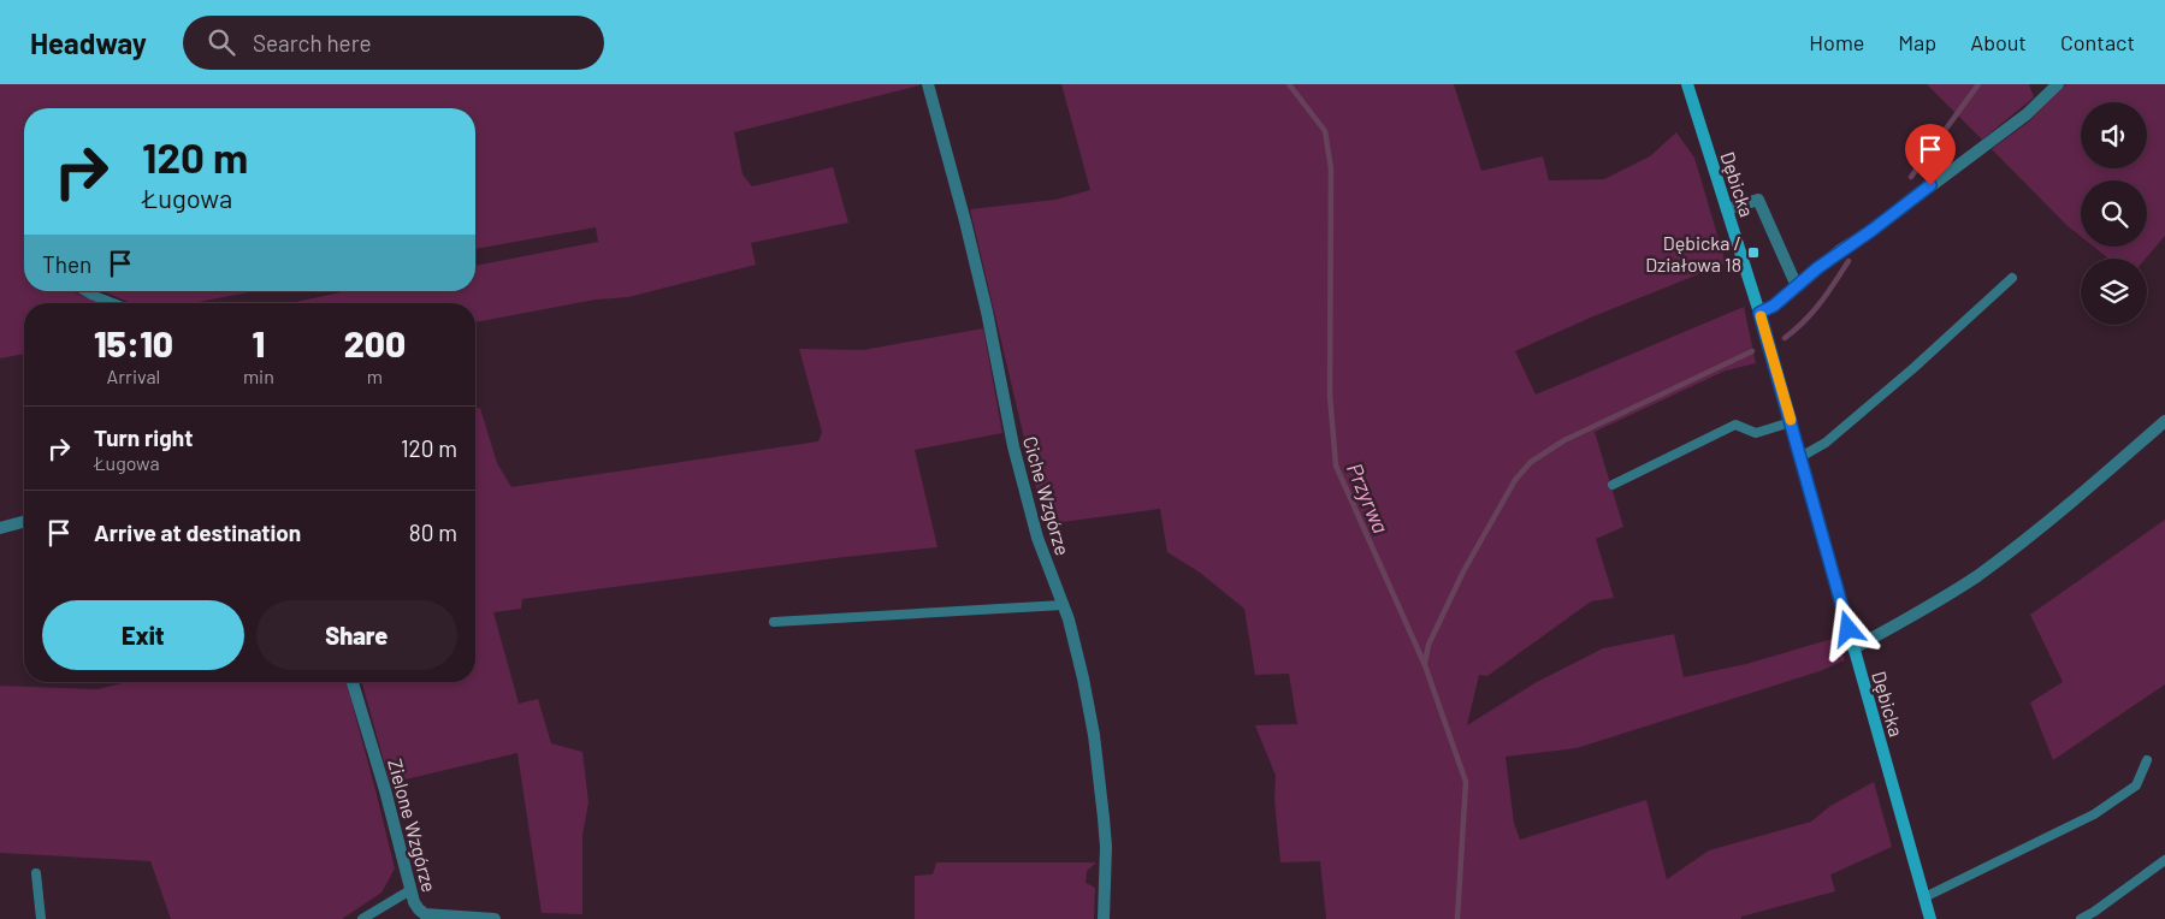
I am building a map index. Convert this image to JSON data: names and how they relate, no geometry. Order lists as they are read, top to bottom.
{
  "streets": {
    "street": ["Dębicka", "Ciche Wzgórze", "Zielone Wzgórze"]
  },
  "water": ["Przyrwa"],
  "places": {
    "transit": ["Dębicka / Działowa 18"]
  },
  "page": {
    "header": "Headway",
    "search": "Search here",
    "nav": [
      "Home",
      "Map",
      "About",
      "Contact"
    ],
    "turn": ["120 m", "Ługowa"],
    "then": "Then",
    "eta": [
      "15:10",
      "Arrival",
      "1",
      "min",
      "200",
      "m"
    ],
    "list": [
      {
        "name": "Turn right",
        "note": "Ługowa",
        "value": "120 m"
      },
      {
        "name": "Arrive at destination",
        "value": "80 m"
      }
    ],
    "buttons": ["Exit", "Share"]
  }
}
